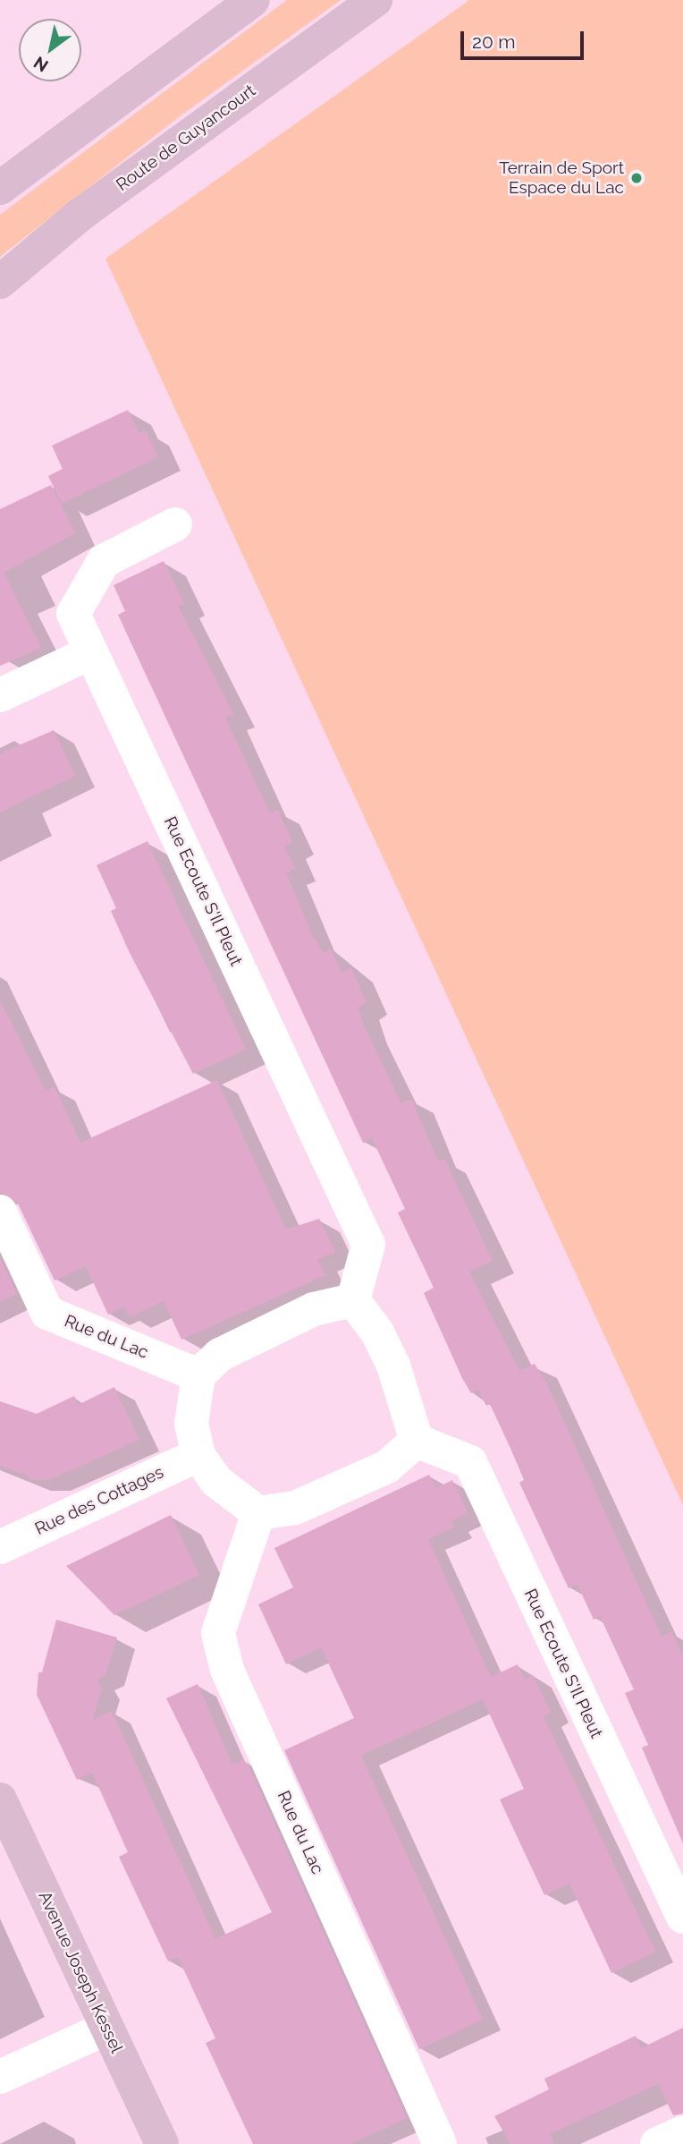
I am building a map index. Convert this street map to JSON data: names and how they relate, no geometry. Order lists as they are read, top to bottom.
{
  "streets": {
    "main road": ["Route de Guyancourt", "Avenue Joseph Kessel"],
    "street": ["Rue Ecoute S'Il Pleut", "Rue du Lac", "Rue des Cottages"]
  },
  "crossings": [
    ["Rue Ecoute S'Il Pleut", "Rue du Lac"],
    ["Rue Ecoute S'Il Pleut", "Rue des Cottages"],
    ["Rue du Lac", "Rue des Cottages"]
  ],
  "places": ["Terrain de Sport Espace du Lac"],
  "scale_bar": "20 m",
  "north": "bottom left"
}
